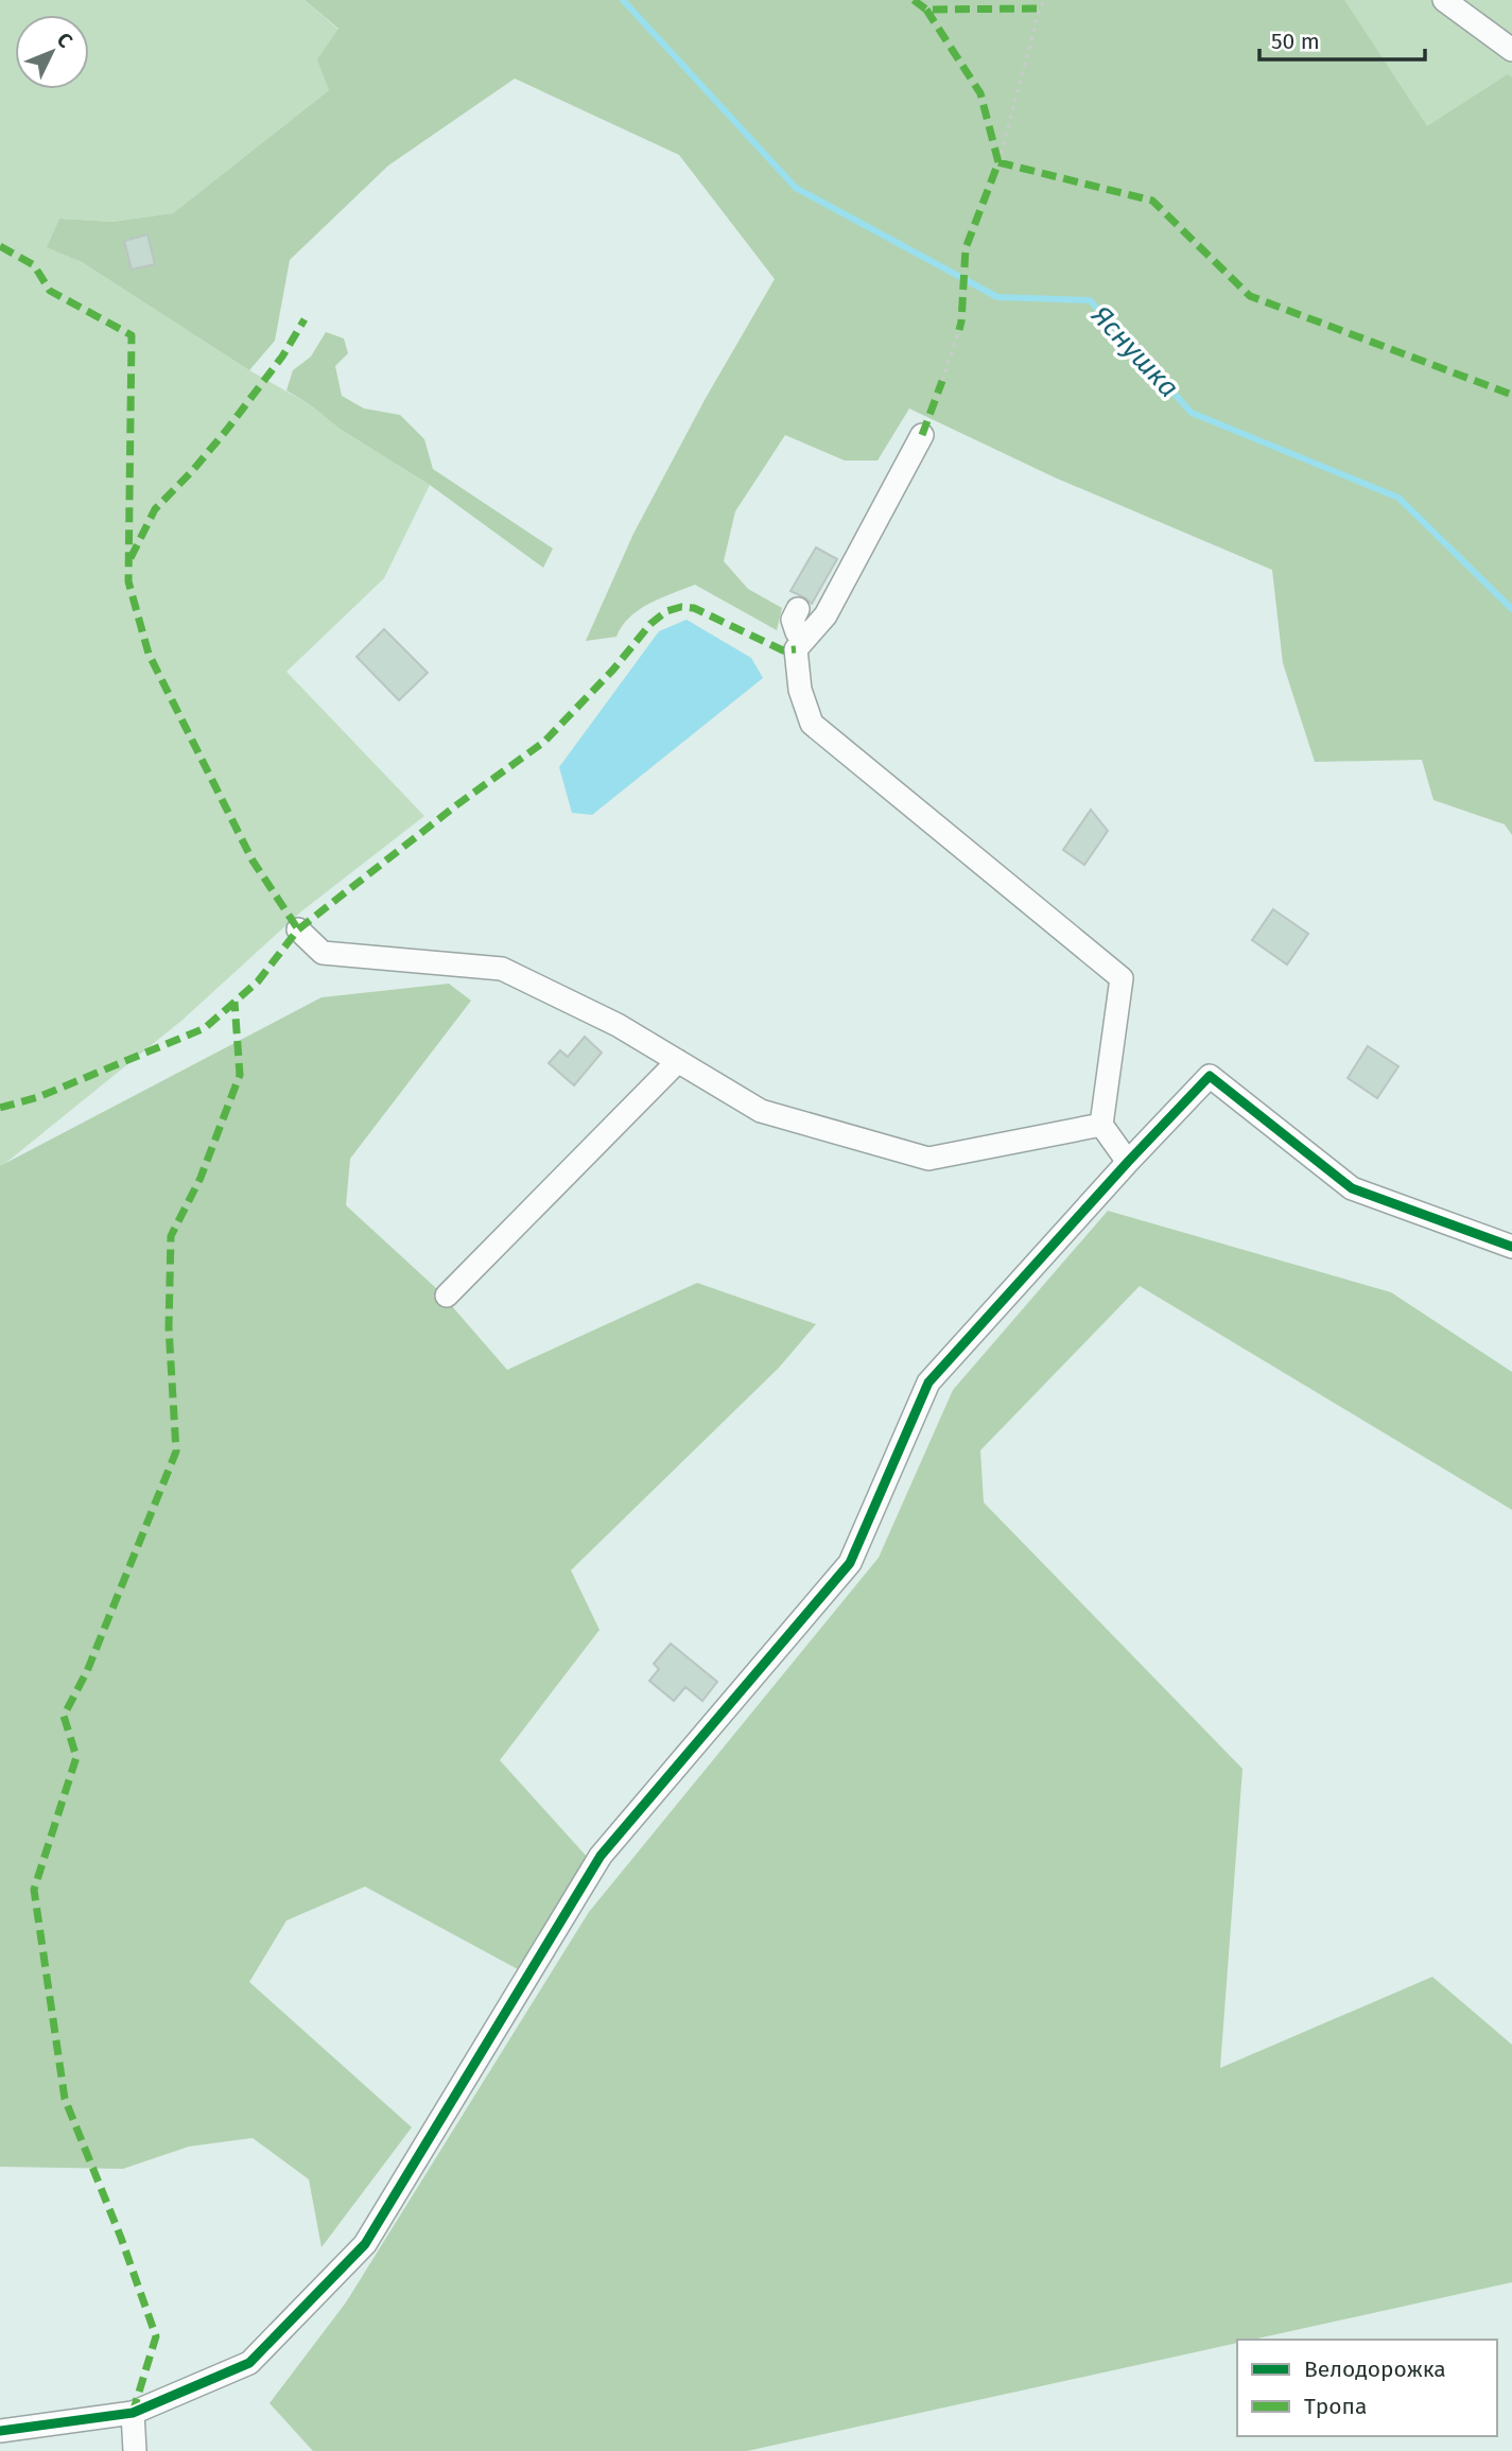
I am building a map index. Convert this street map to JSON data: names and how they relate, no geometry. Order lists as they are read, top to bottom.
{
  "water": ["Яснушка"],
  "legend": ["Велодорожка", "Тропа"],
  "scale_bar": "50 m",
  "north": "top right"
}
